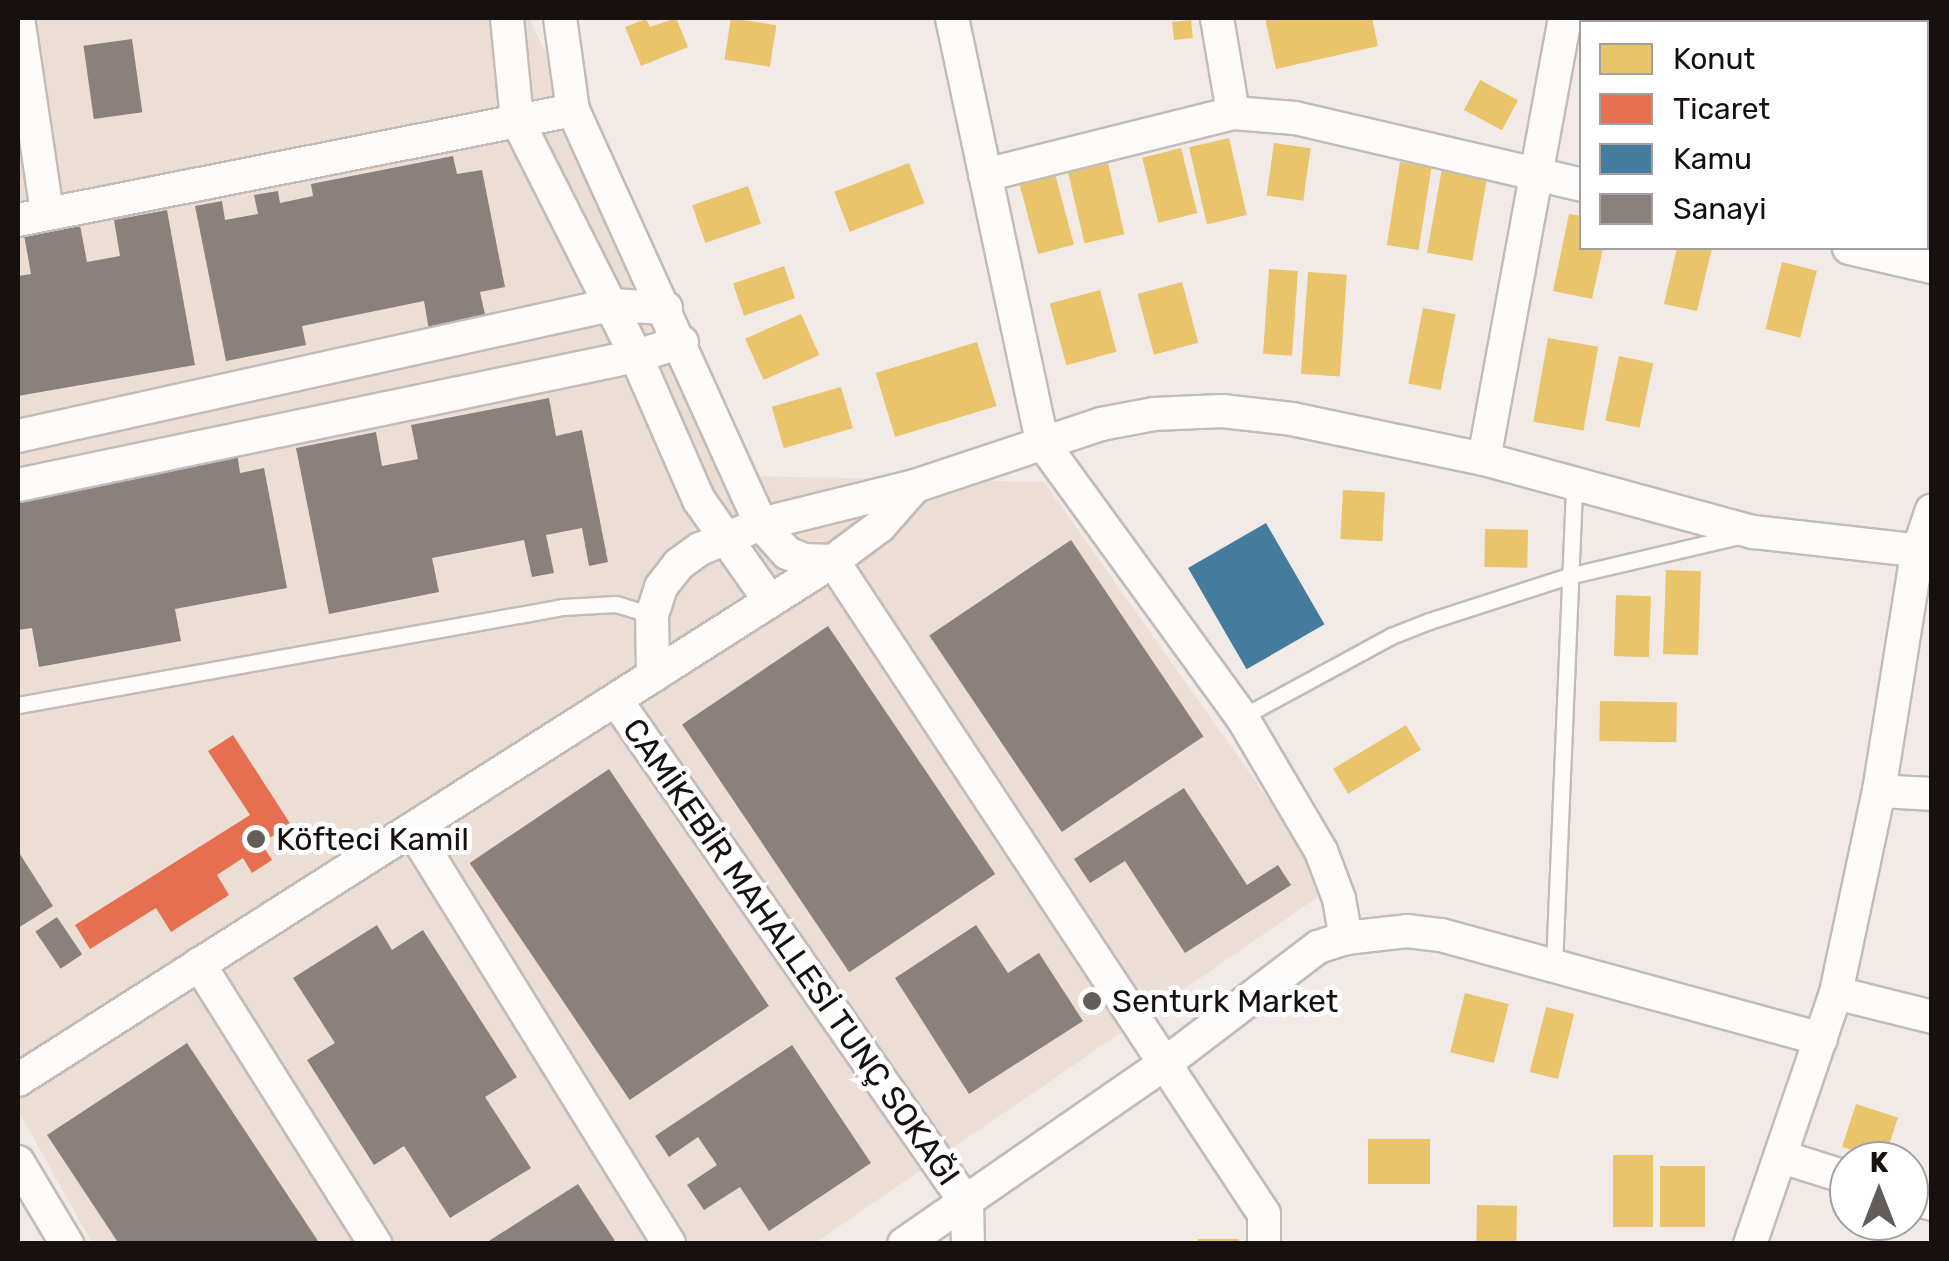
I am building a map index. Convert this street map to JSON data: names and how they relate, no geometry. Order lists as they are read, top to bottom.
{
  "streets": {
    "street": ["CAMİKEBİR MAHALLESİ TUNÇ SOKAĞI"]
  },
  "places": ["Köfteci Kamil", "Senturk Market"],
  "legend": [
    "Konut",
    "Ticaret",
    "Kamu",
    "Sanayi"
  ],
  "north": "top"
}
